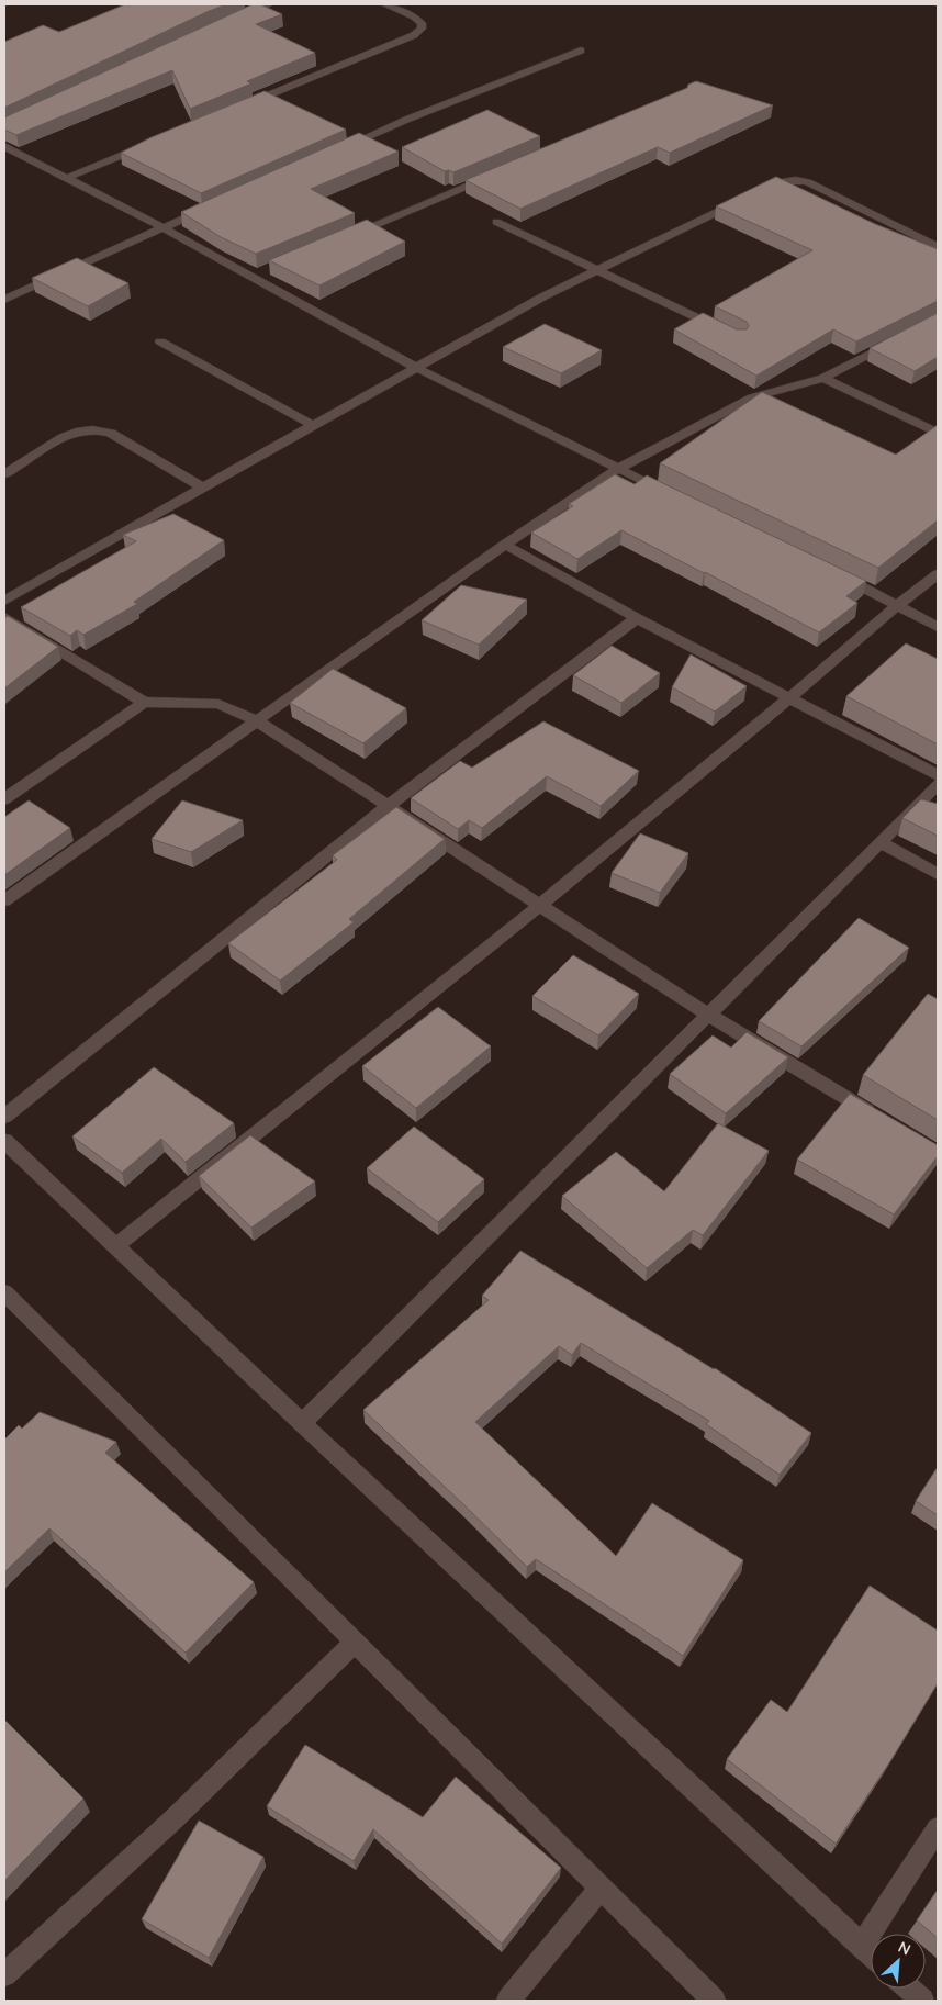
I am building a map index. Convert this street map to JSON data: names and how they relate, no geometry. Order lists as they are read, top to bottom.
{
  "north": "top right"
}
